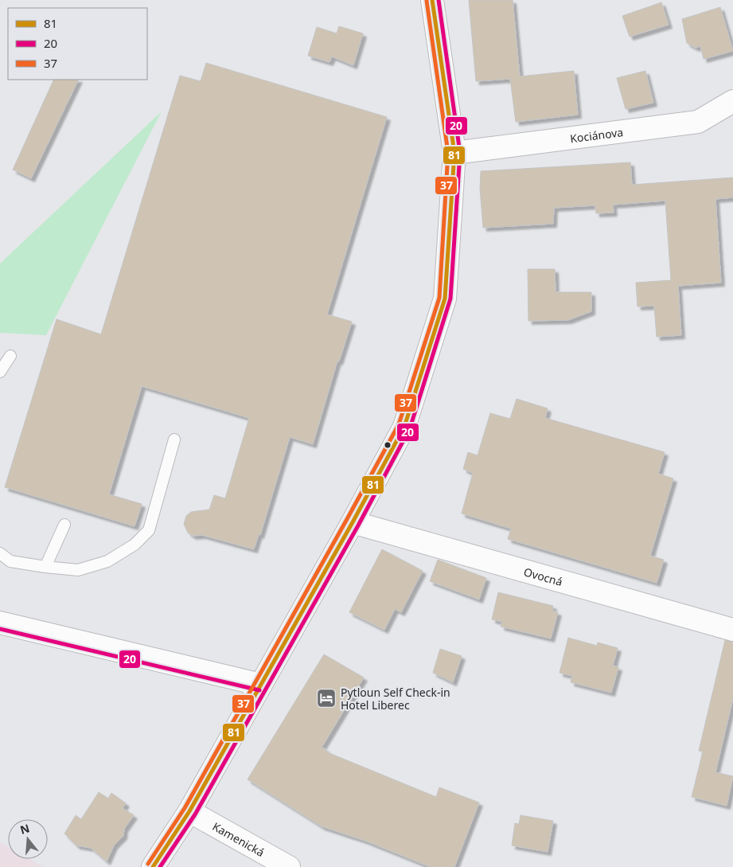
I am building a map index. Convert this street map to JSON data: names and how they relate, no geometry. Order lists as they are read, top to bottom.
{
  "streets": {
    "street": ["Kociánova", "Ovocná", "Kamenická"]
  },
  "places": {
    "hotel": ["Pytloun Self Check-in Hotel Liberec"]
  },
  "lines": ["transit line 81", "transit line 20", "transit line 37"],
  "legend": ["81", "20", "37"],
  "north": "top"
}
